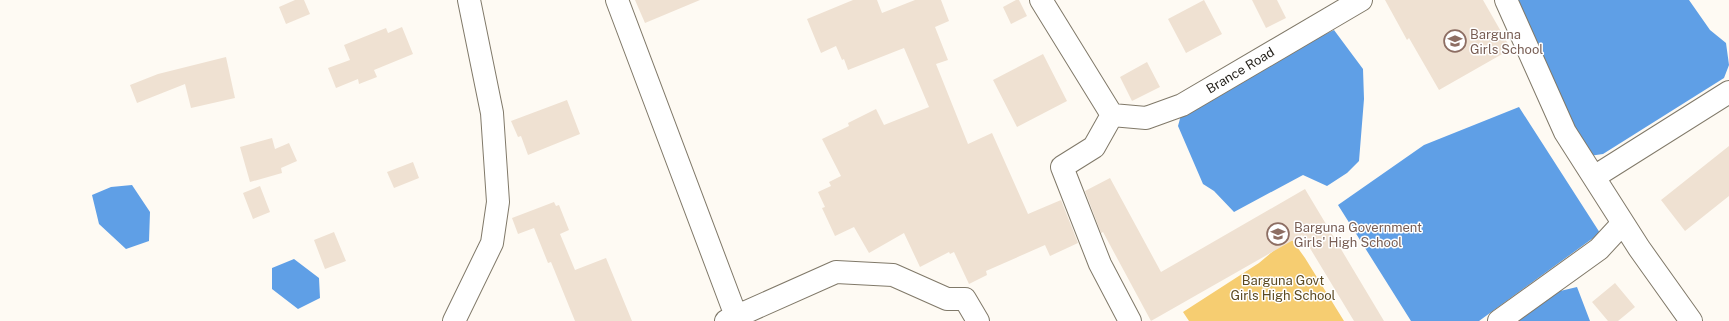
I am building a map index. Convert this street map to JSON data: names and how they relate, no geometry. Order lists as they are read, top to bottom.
{
  "streets": {
    "street": ["Brance Road"]
  },
  "parks": ["Barguna Govt Girls High School"],
  "places": {
    "school or university": ["Barguna Girls School", "Barguna Government Girls' High School"]
  }
}
